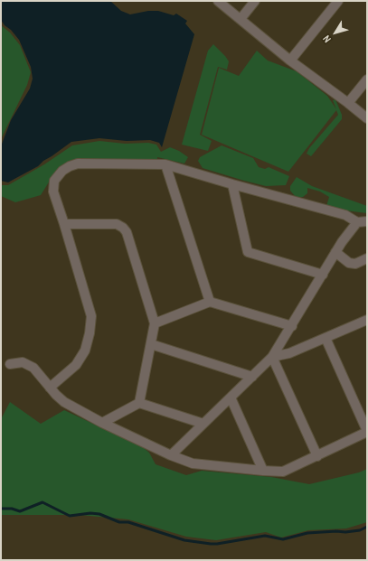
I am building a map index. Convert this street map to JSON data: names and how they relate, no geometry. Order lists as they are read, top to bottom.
{
  "north": "bottom left"
}
